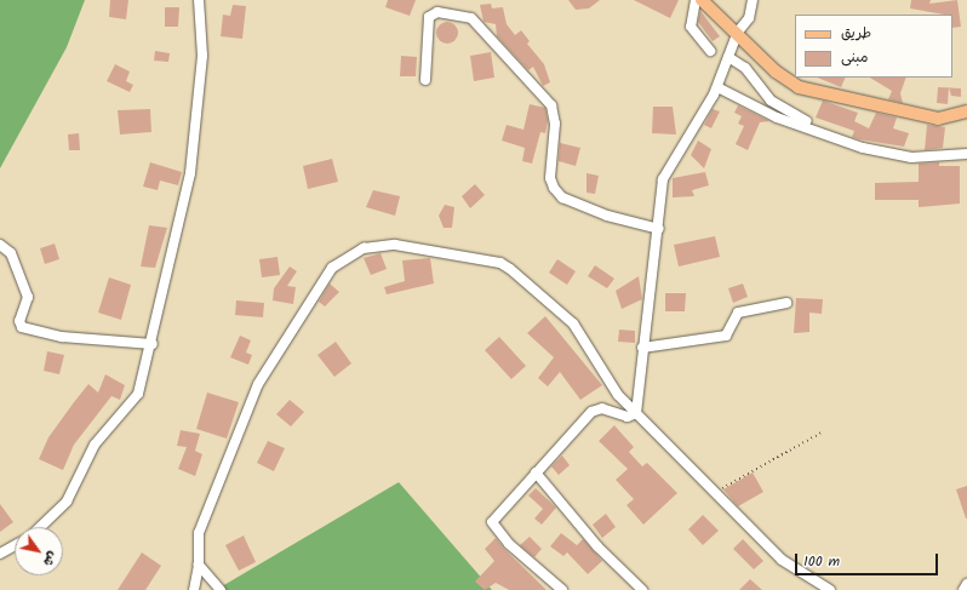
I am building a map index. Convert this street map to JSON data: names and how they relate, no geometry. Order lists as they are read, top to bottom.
{
  "legend": ["طريق", "مبنى"],
  "scale_bar": "100 m",
  "north": "bottom right"
}
